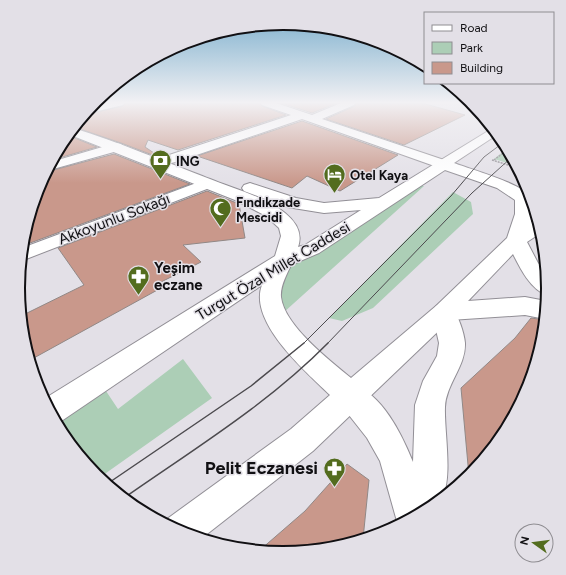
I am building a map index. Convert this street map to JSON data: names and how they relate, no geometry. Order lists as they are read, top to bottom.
{
  "streets": {
    "main road": ["Akkoyunlu Sokağı", "Turgut Özal Millet Caddesi"]
  },
  "places": {
    "bank": ["ING"],
    "hotel": ["Otel Kaya"],
    "mosque": ["Fındıkzade Mescidi"],
    "pharmacy": ["Yeşim eczane", "Pelit Eczanesi"]
  },
  "legend": ["Road", "Park", "Building"],
  "north": "left"
}
